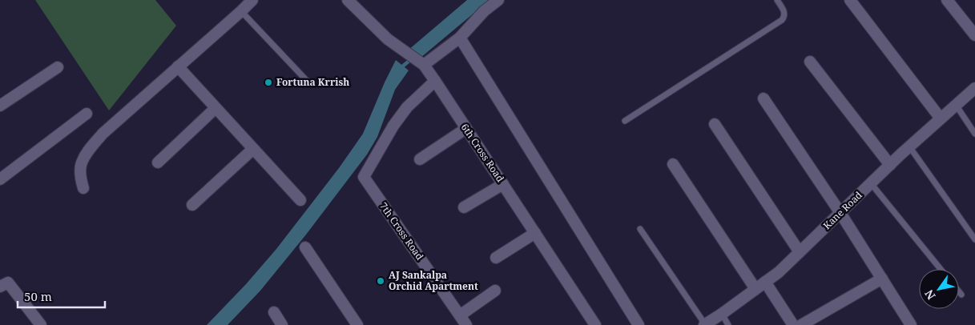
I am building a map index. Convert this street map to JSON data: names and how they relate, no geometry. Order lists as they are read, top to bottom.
{
  "streets": {
    "street": ["6th Cross Road", "Kane Road", "7th Cross Road"]
  },
  "crossings": [
    ["6th Cross Road", "7th Cross Road"]
  ],
  "places": ["Fortuna Krrish", "AJ Sankalpa Orchid Apartment"],
  "scale_bar": "50 m",
  "north": "bottom left"
}
